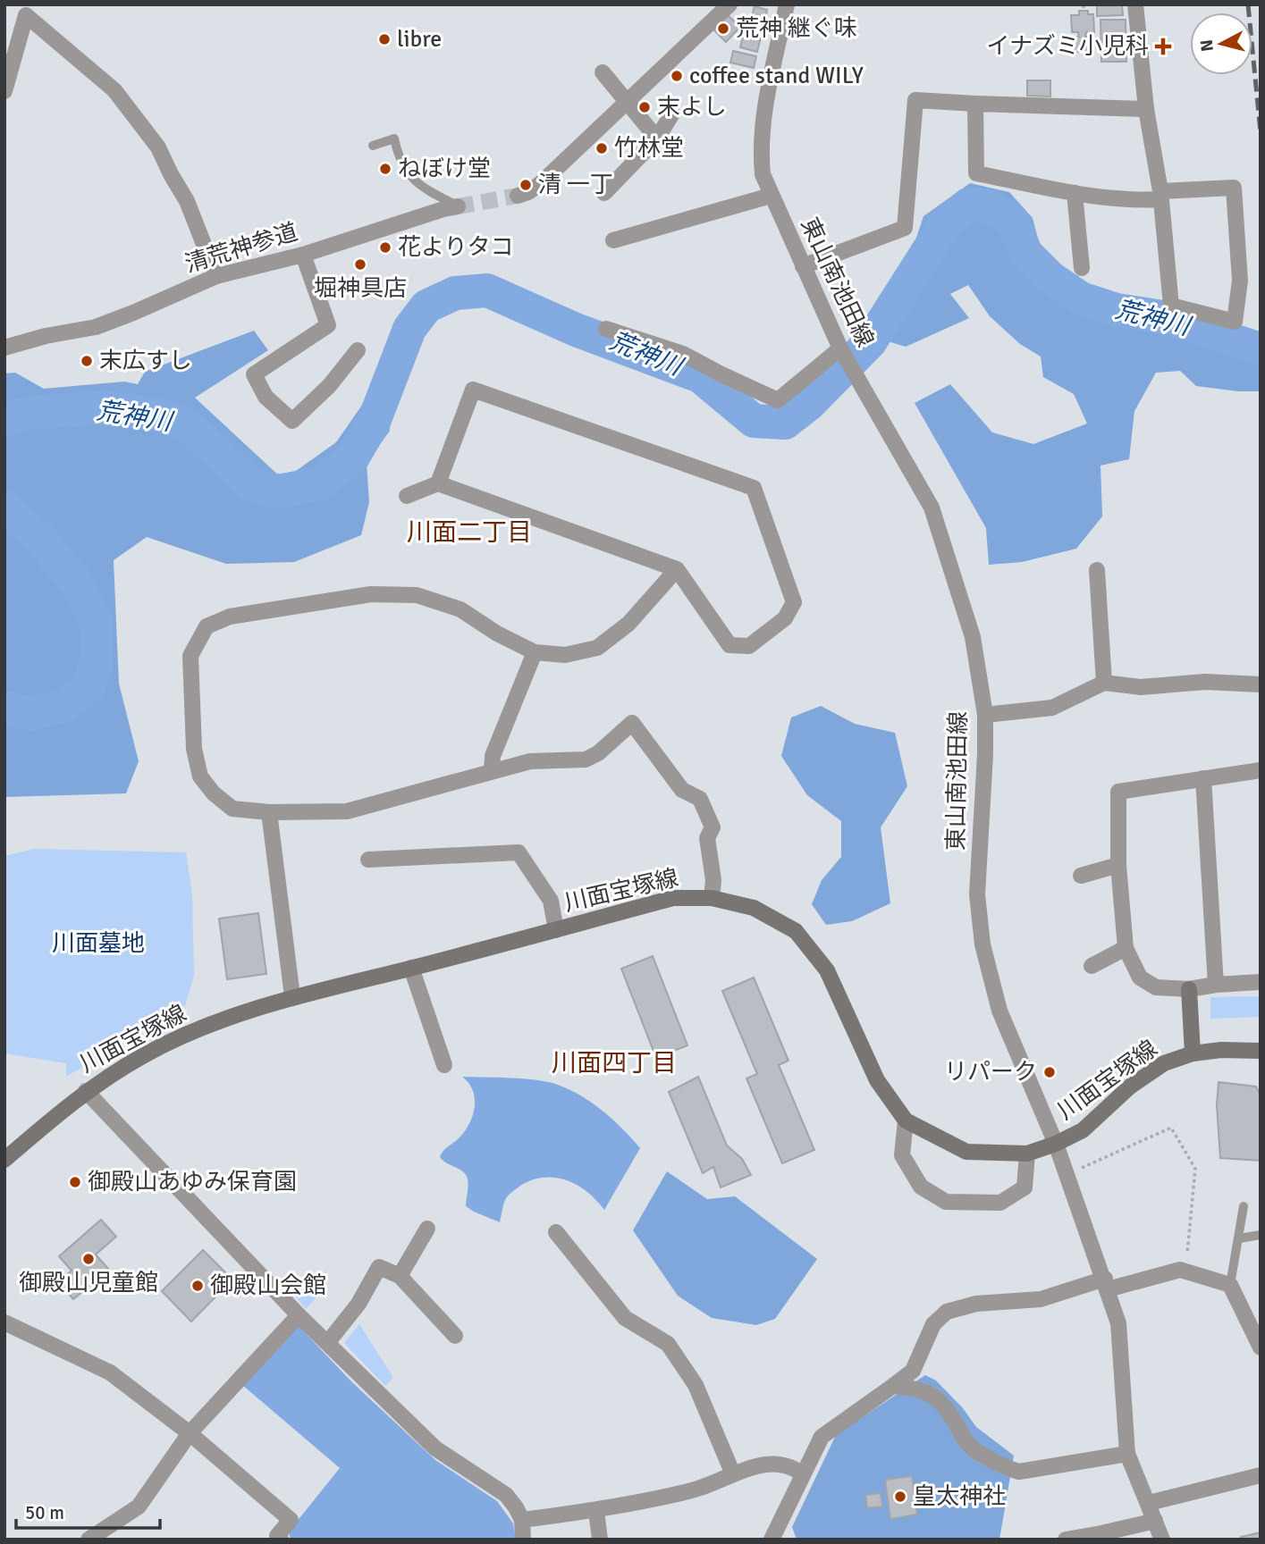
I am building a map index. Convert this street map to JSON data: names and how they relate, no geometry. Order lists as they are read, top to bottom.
{
  "streets": {
    "street": ["清荒神参道", "東山南池田線", "川面宝塚線"]
  },
  "crossings": [
    ["東山南池田線", "川面宝塚線"]
  ],
  "districts": ["川面二丁目", "川面四丁目"],
  "water": ["荒神川"],
  "parks": ["川面墓地"],
  "places": {
    "other": [
      "荒神 継ぐ味",
      "libre",
      "coffee stand WILY",
      "末よし",
      "竹林堂",
      "ねぼけ堂",
      "清 一丁",
      "花よりタコ",
      "堀神具店",
      "末広すし",
      "リパーク",
      "御殿山あゆみ保育園",
      "御殿山児童館",
      "御殿山会館",
      "皇太神社"
    ],
    "health": ["イナズミ小児科"]
  },
  "scale_bar": "50 m",
  "north": "left"
}
